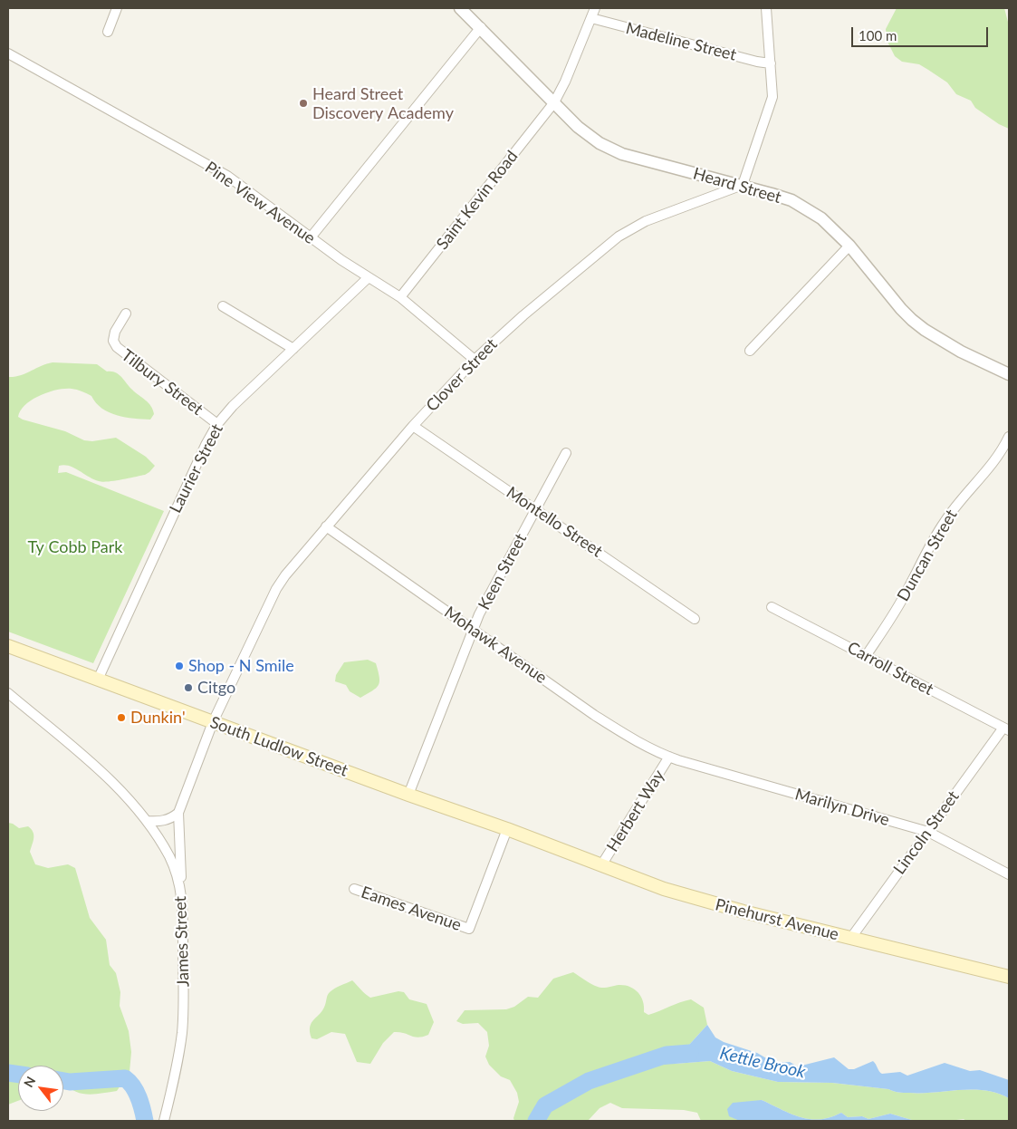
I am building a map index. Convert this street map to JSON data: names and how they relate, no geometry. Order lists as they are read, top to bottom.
{
  "streets": {
    "main road": ["South Ludlow Street", "Pinehurst Avenue"],
    "street": [
      "Madeline Street",
      "Heard Street",
      "Saint Kevin Road",
      "Pine View Avenue",
      "Clover Street",
      "Tilbury Street",
      "Laurier Street",
      "Montello Street",
      "Duncan Street",
      "Keen Street",
      "Mohawk Avenue",
      "Carroll Street",
      "Marilyn Drive",
      "Herbert Way",
      "Lincoln Street",
      "Eames Avenue",
      "James Street"
    ]
  },
  "crossings": [
    ["Madeline Street", "Saint Kevin Road"],
    ["Heard Street", "Saint Kevin Road"],
    ["Heard Street", "Clover Street"],
    ["Saint Kevin Road", "Pine View Avenue"],
    ["Pine View Avenue", "Clover Street"],
    ["Pine View Avenue", "Laurier Street"],
    ["Clover Street", "Montello Street"],
    ["Clover Street", "Mohawk Avenue"],
    ["Clover Street", "South Ludlow Street"],
    ["Clover Street", "James Street"],
    ["Tilbury Street", "Laurier Street"],
    ["Laurier Street", "South Ludlow Street"],
    ["Montello Street", "Keen Street"],
    ["Duncan Street", "Carroll Street"],
    ["Keen Street", "Mohawk Avenue"],
    ["Keen Street", "South Ludlow Street"],
    ["Mohawk Avenue", "Marilyn Drive"],
    ["Mohawk Avenue", "Herbert Way"],
    ["Carroll Street", "Lincoln Street"],
    ["South Ludlow Street", "Eames Avenue"],
    ["South Ludlow Street", "Pinehurst Avenue"],
    ["Marilyn Drive", "Herbert Way"],
    ["Marilyn Drive", "Lincoln Street"],
    ["Herbert Way", "Pinehurst Avenue"],
    ["Lincoln Street", "Pinehurst Avenue"]
  ],
  "water": ["Kettle Brook"],
  "parks": ["Ty Cobb Park"],
  "places": [
    "Heard Street Discovery Academy",
    "Shop - N Smile",
    "Citgo",
    "Dunkin'"
  ],
  "scale_bar": "100 m",
  "north": "top left"
}
